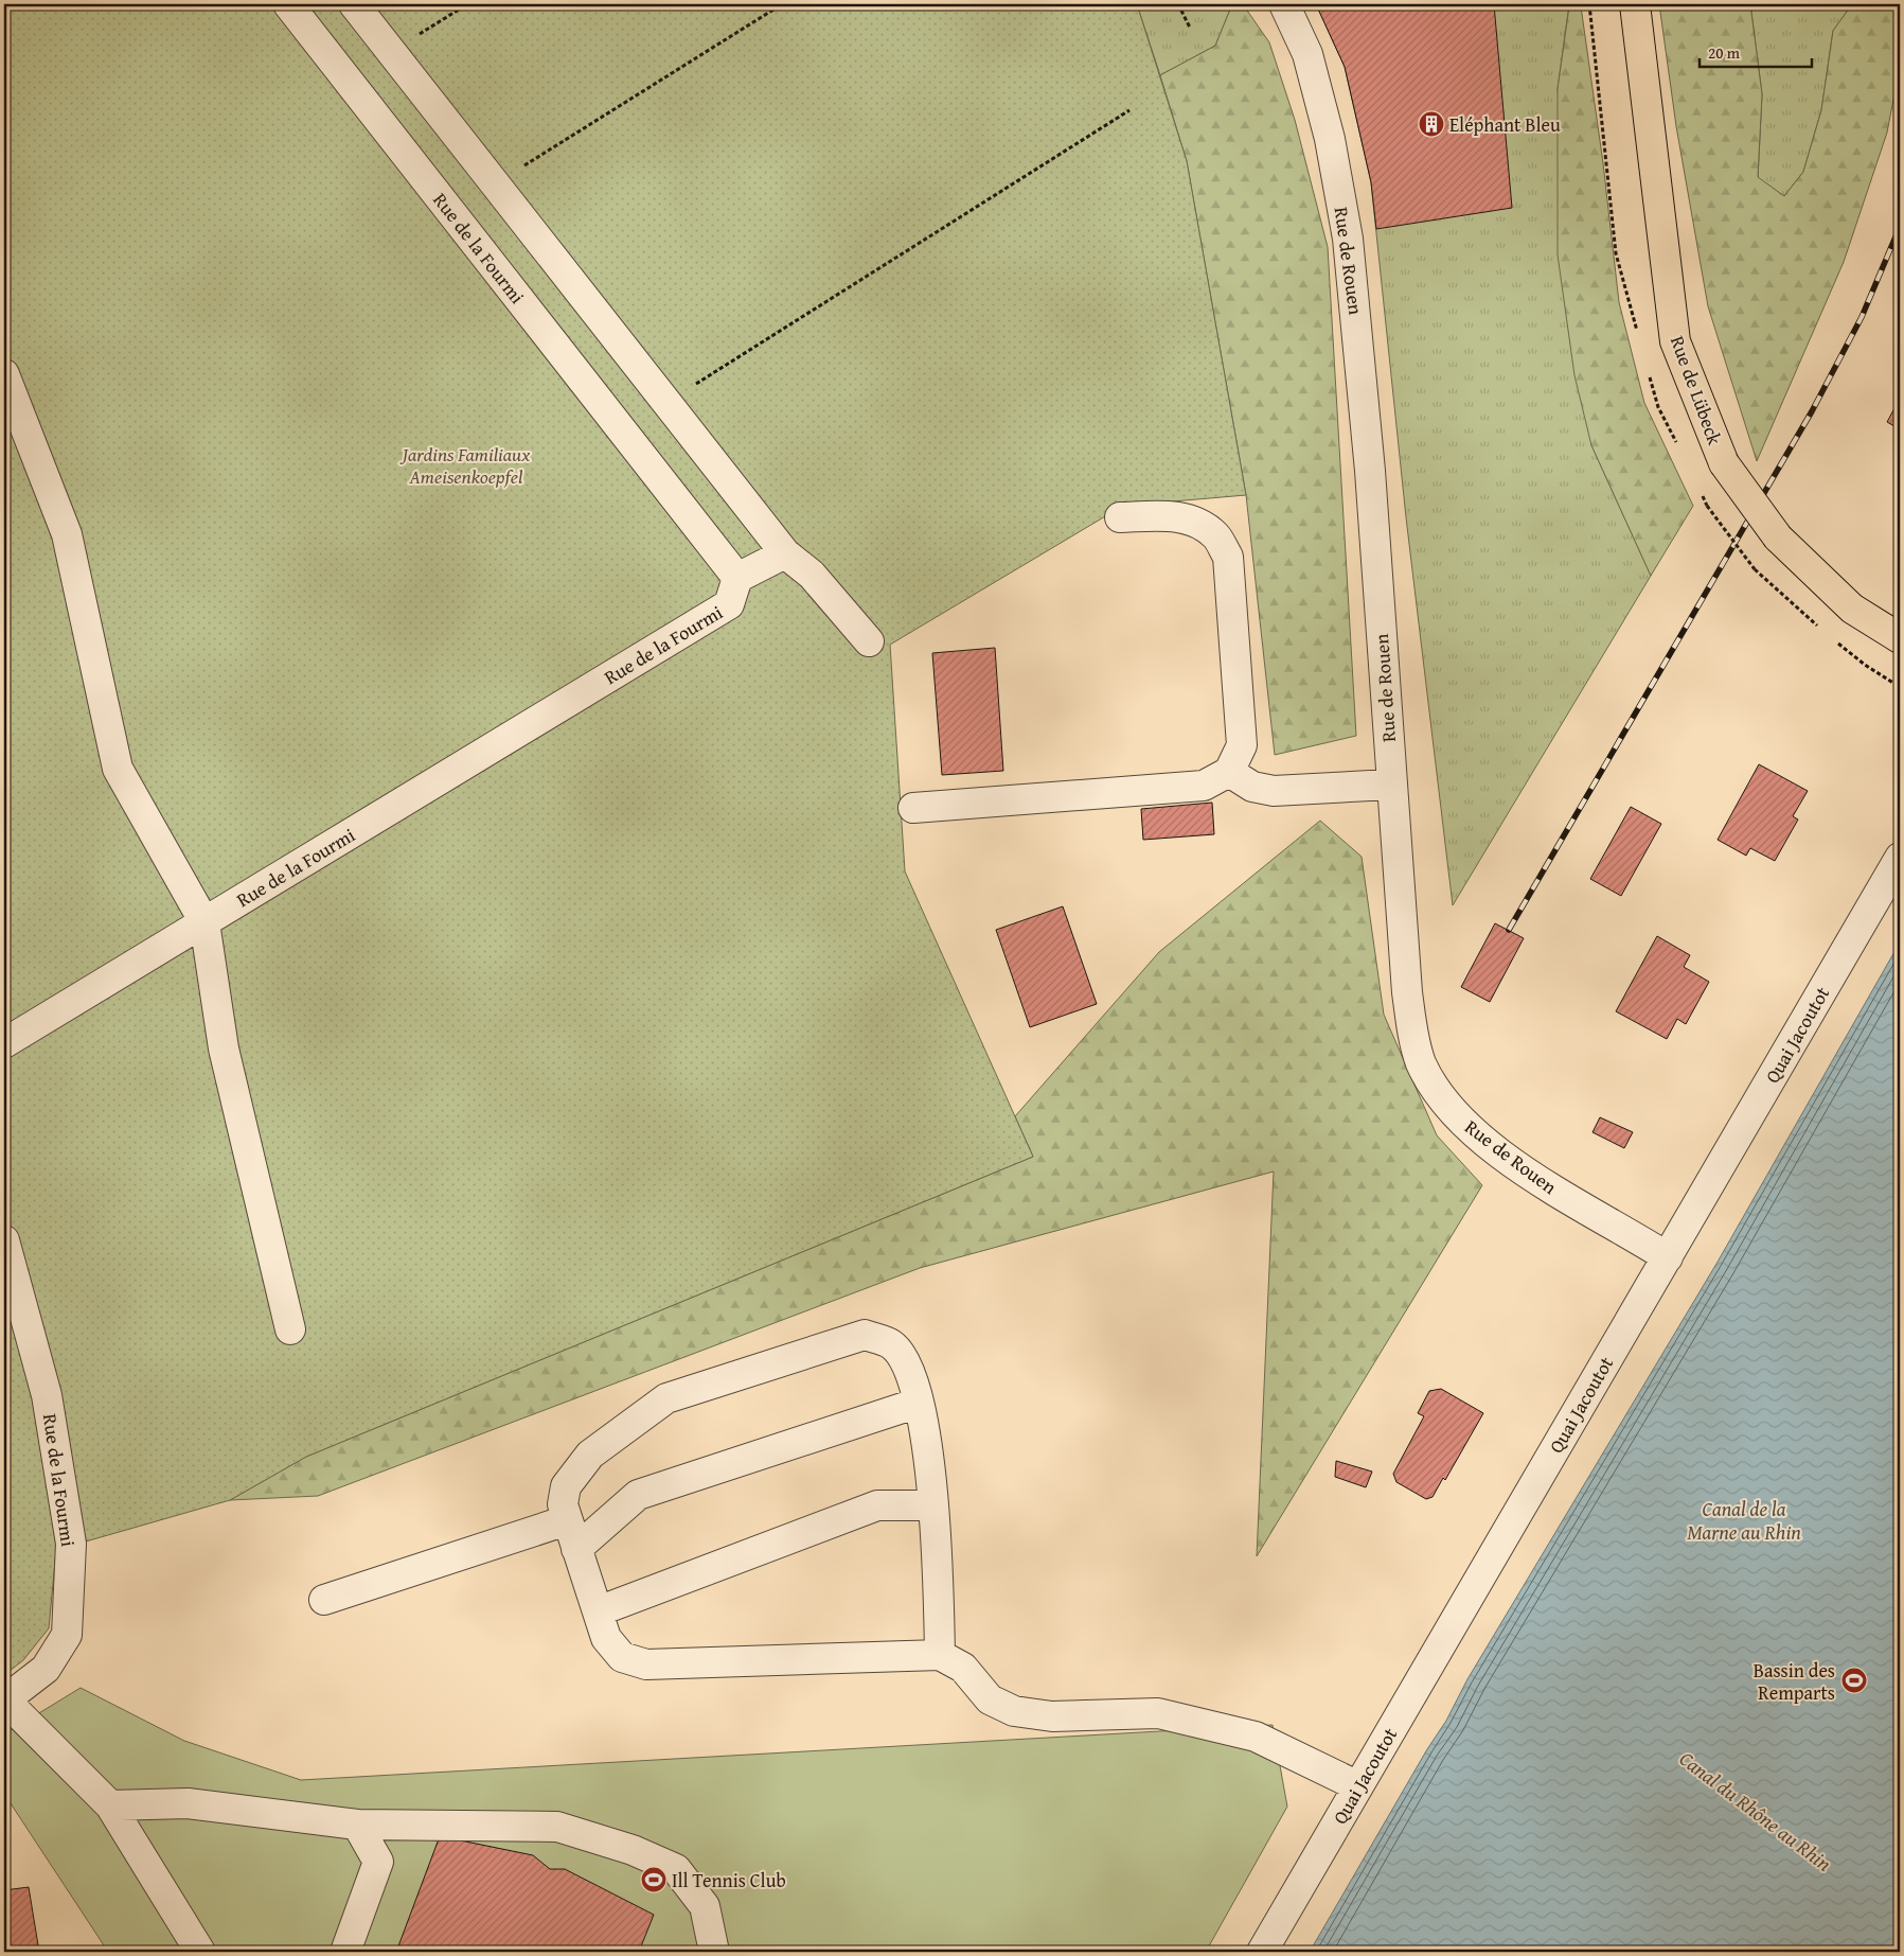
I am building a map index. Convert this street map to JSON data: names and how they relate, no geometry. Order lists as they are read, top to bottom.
{
  "streets": {
    "main road": ["Rue de Lübeck"],
    "street": ["Rue de la Fourmi", "Rue de Rouen", "Quai Jacoutot"]
  },
  "crossings": [
    ["Rue de Rouen", "Quai Jacoutot"]
  ],
  "water": ["Canal de la Marne au Rhin", "Canal du Rhône au Rhin"],
  "parks": ["Jardins Familiaux Ameisenkoepfel"],
  "places": {
    "building": ["Eléphant Bleu"],
    "sports": ["Bassin des Remparts", "Ill Tennis Club"]
  },
  "scale_bar": "20 m"
}
